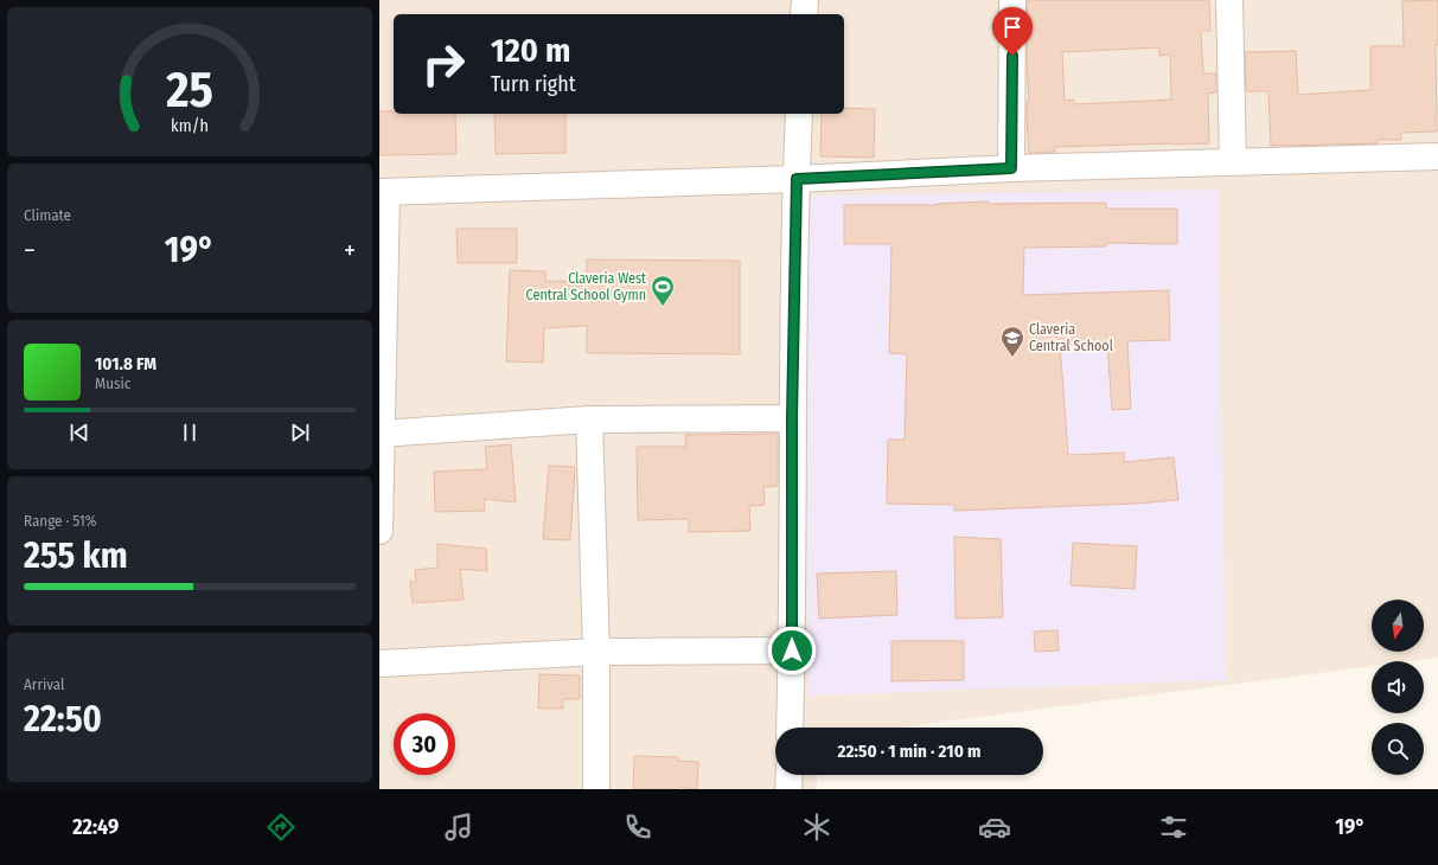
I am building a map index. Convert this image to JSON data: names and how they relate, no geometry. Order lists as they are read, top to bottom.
{
  "places": {
    "sports": ["Claveria West Central School Gymn"],
    "school or university": ["Claveria Central School"]
  },
  "north": "bottom",
  "page": {
    "turn": ["120 m", "Turn right"],
    "tile": [
      "Climate",
      ["Range · 51%", "255 km"],
      ["Arrival", "22:50"]
    ],
    "heat": ["−", "19°", "+"],
    "song": ["101.8 FM", "Music"],
    "limit": "30",
    "trip": "22:50 · 1 min · 210 m",
    "tabs": ["22:49", "19°"],
    "gauge": ["25", "km/h"]
  }
}
